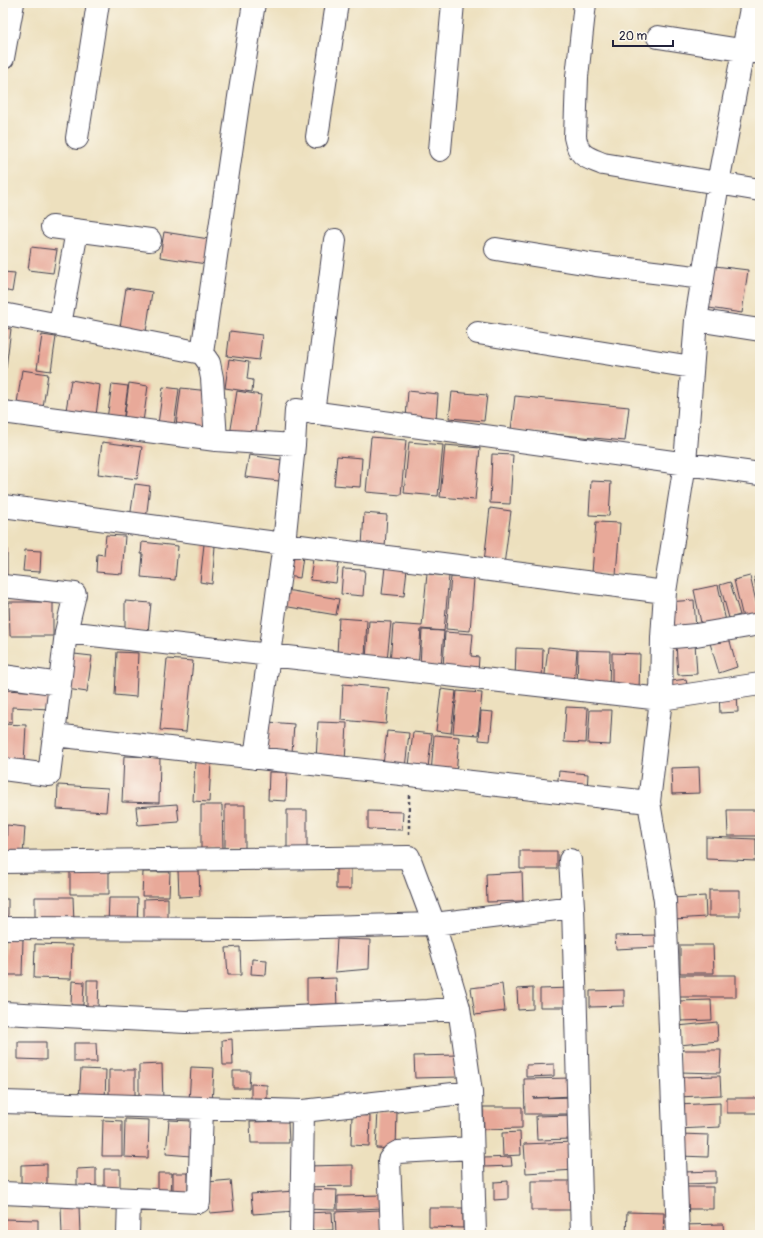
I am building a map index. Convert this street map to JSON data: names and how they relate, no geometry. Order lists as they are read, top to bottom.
{
  "scale_bar": "20 m"
}
